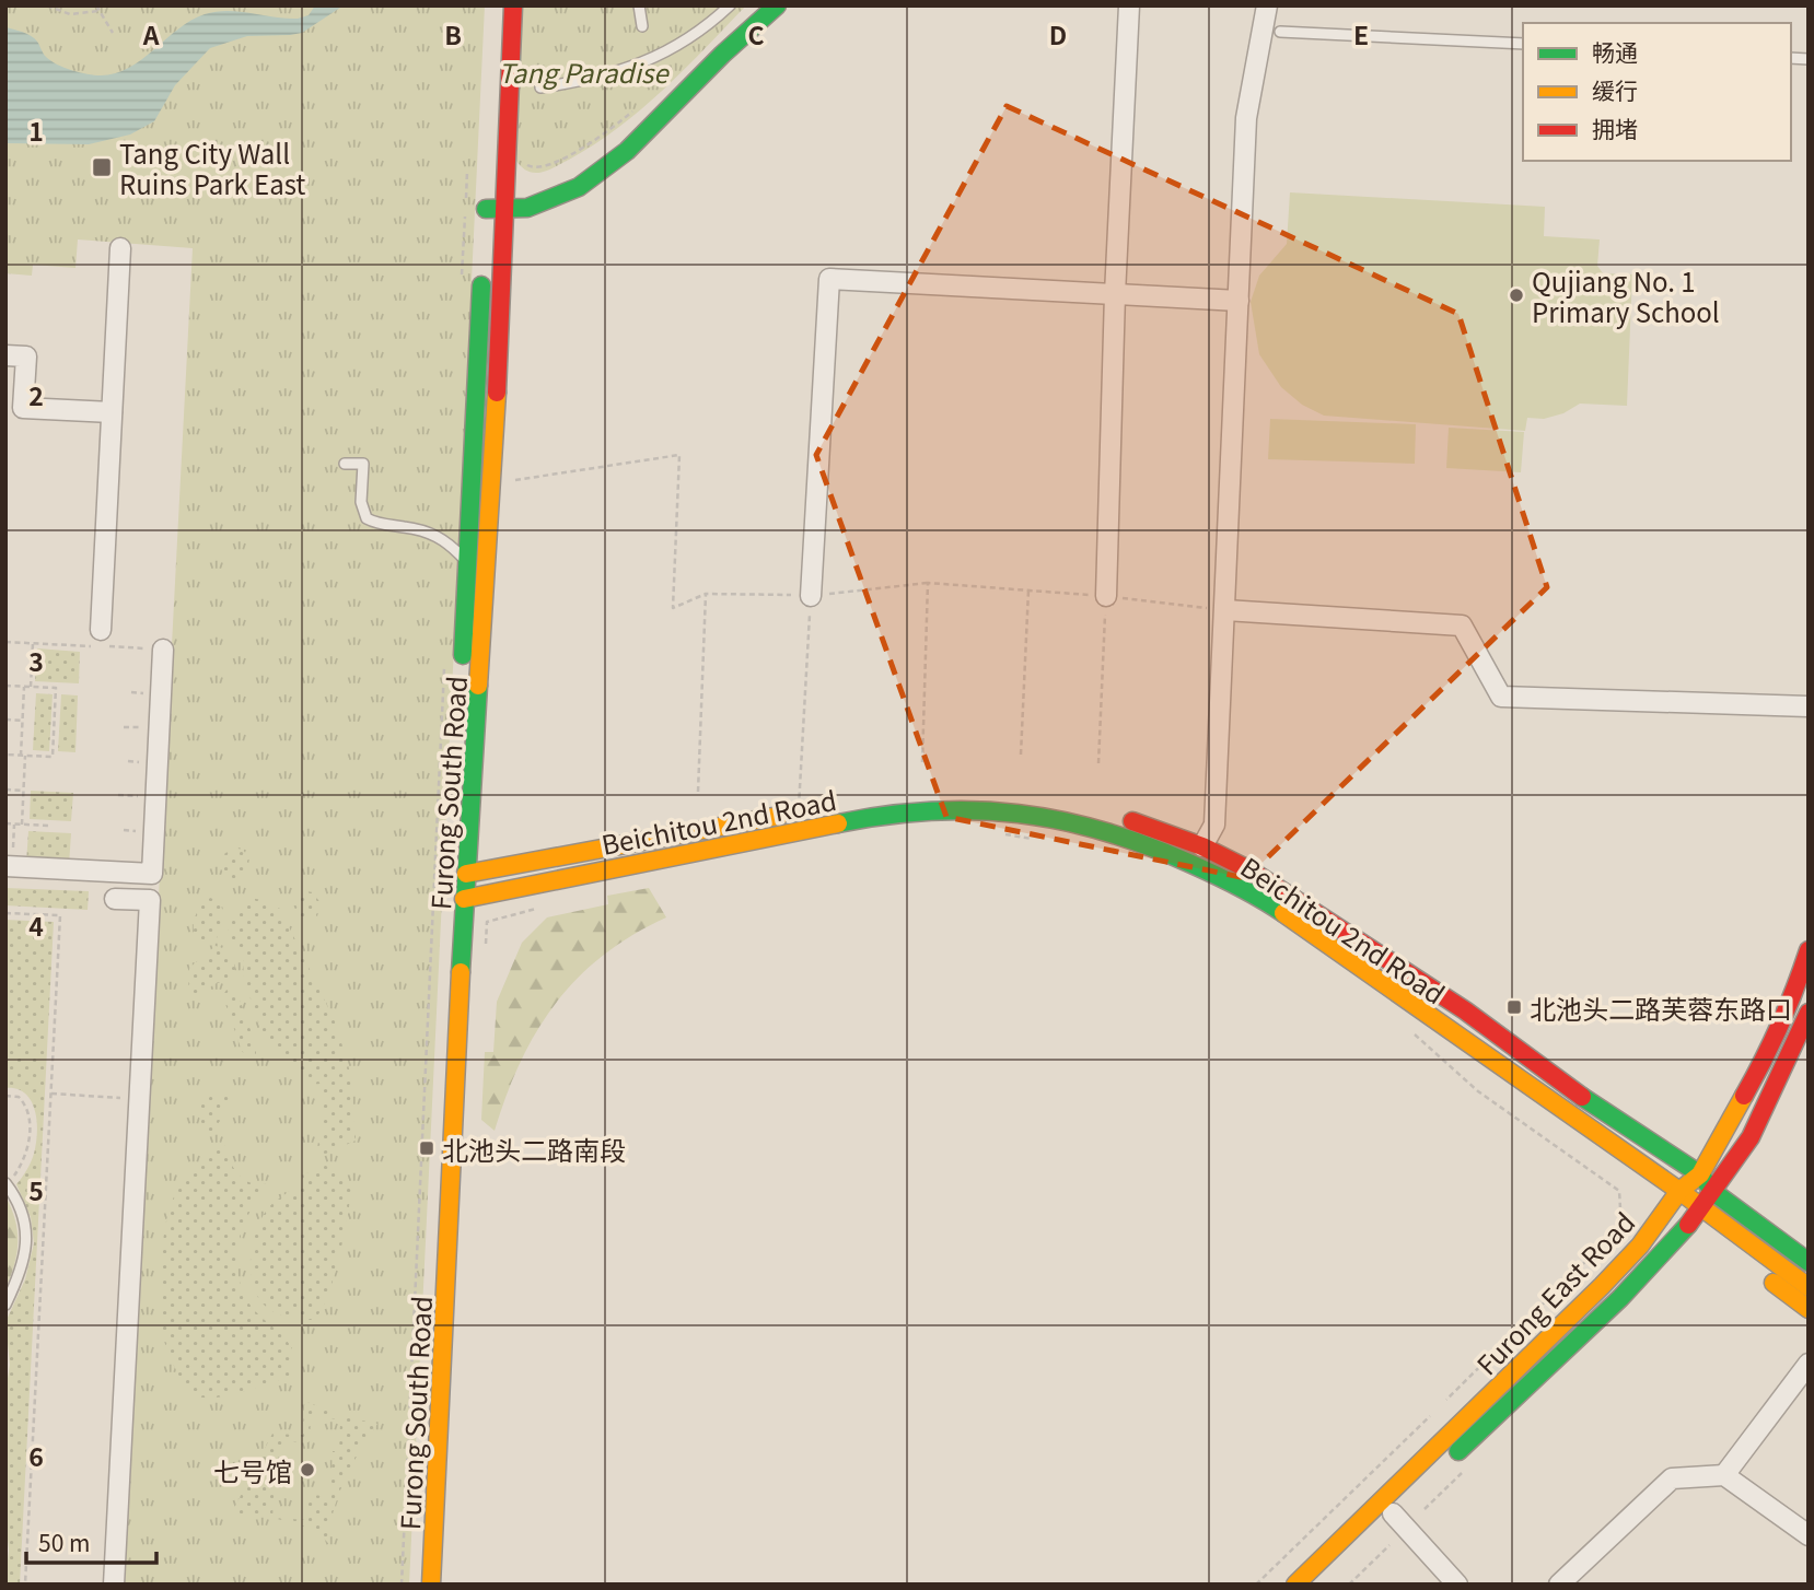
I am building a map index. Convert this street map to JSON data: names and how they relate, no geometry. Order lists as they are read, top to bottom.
{
  "streets": {
    "main road": ["Furong South Road", "Beichitou 2nd Road", "Furong East Road"]
  },
  "crossings": [
    ["Furong South Road", "Beichitou 2nd Road"],
    ["Beichitou 2nd Road", "Furong East Road"]
  ],
  "parks": ["Tang Paradise"],
  "places": {
    "transit": ["Tang City Wall Ruins Park East", "北池头二路芙蓉东路口", "北池头二路南段"],
    "other": ["Qujiang No. 1 Primary School", "七号馆"]
  },
  "legend": ["畅通", "缓行", "拥堵"],
  "scale_bar": "50 m",
  "grid": {
    "columns": [
      "A",
      "B",
      "C",
      "D",
      "E"
    ],
    "rows": [
      "1",
      "2",
      "3",
      "4",
      "5",
      "6"
    ]
  }
}
